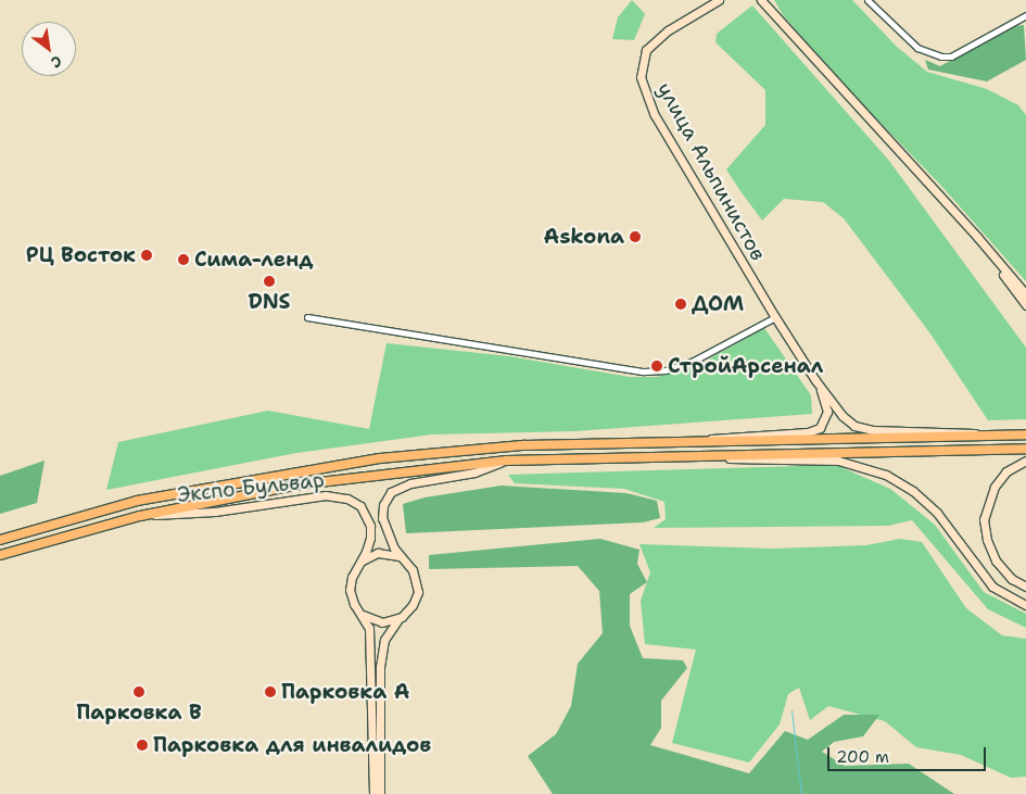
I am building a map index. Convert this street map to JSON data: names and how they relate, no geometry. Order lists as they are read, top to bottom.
{
  "streets": {
    "main road": ["улица Альпинистов", "Экспо Бульвар"]
  },
  "places": [
    "Askona",
    "РЦ Восток",
    "Сима-ленд",
    "DNS",
    "ДОМ",
    "СтройАрсенал",
    "Парковка B",
    "Парковка A",
    "Парковка для инвалидов"
  ],
  "scale_bar": "200 m",
  "north": "bottom right"
}
